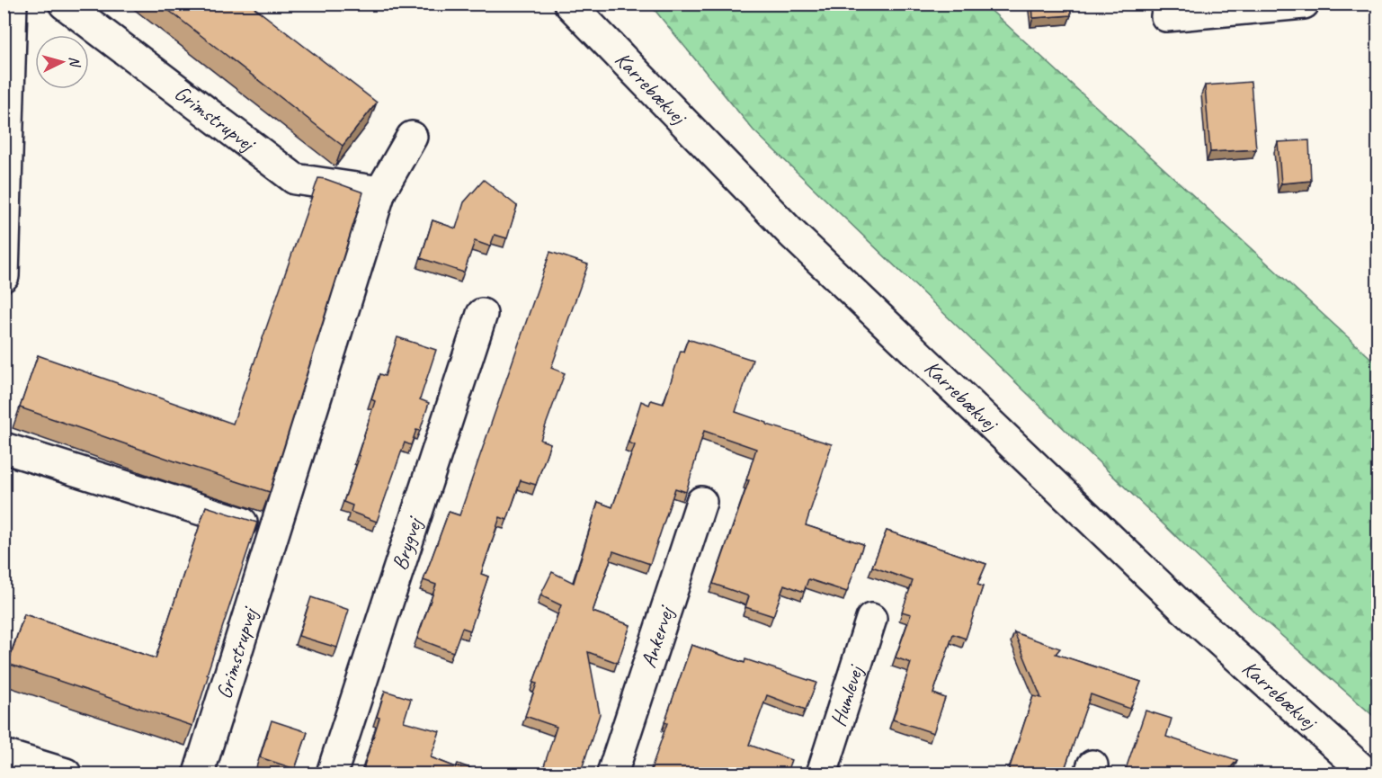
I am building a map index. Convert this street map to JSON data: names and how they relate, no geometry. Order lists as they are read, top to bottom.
{
  "streets": {
    "street": [
      "Karrebækvej",
      "Grimstrupvej",
      "Brygvej",
      "Ankervej",
      "Humlevej"
    ]
  },
  "north": "right"
}
